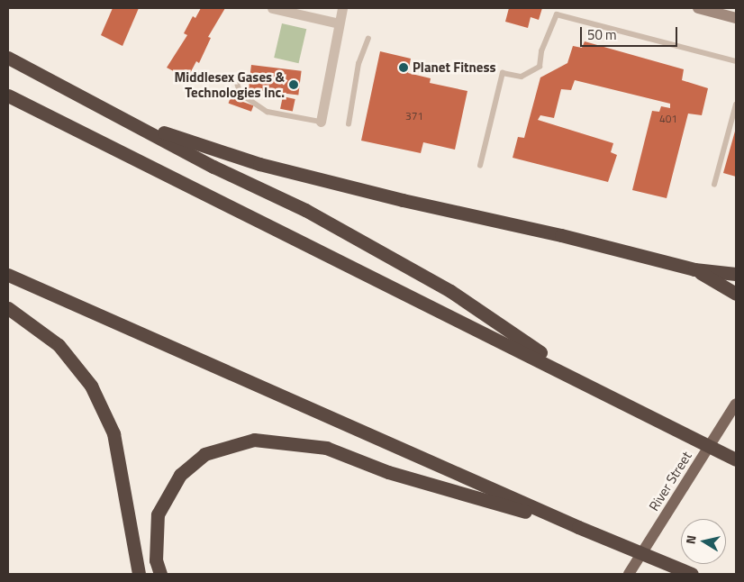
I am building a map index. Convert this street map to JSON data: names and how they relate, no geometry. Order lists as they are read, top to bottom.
{
  "streets": {
    "main road": ["River Street"]
  },
  "places": ["Planet Fitness", "Middlesex Gases & Technologies Inc."],
  "house_numbers": ["371", "401"],
  "scale_bar": "50 m",
  "north": "left"
}
